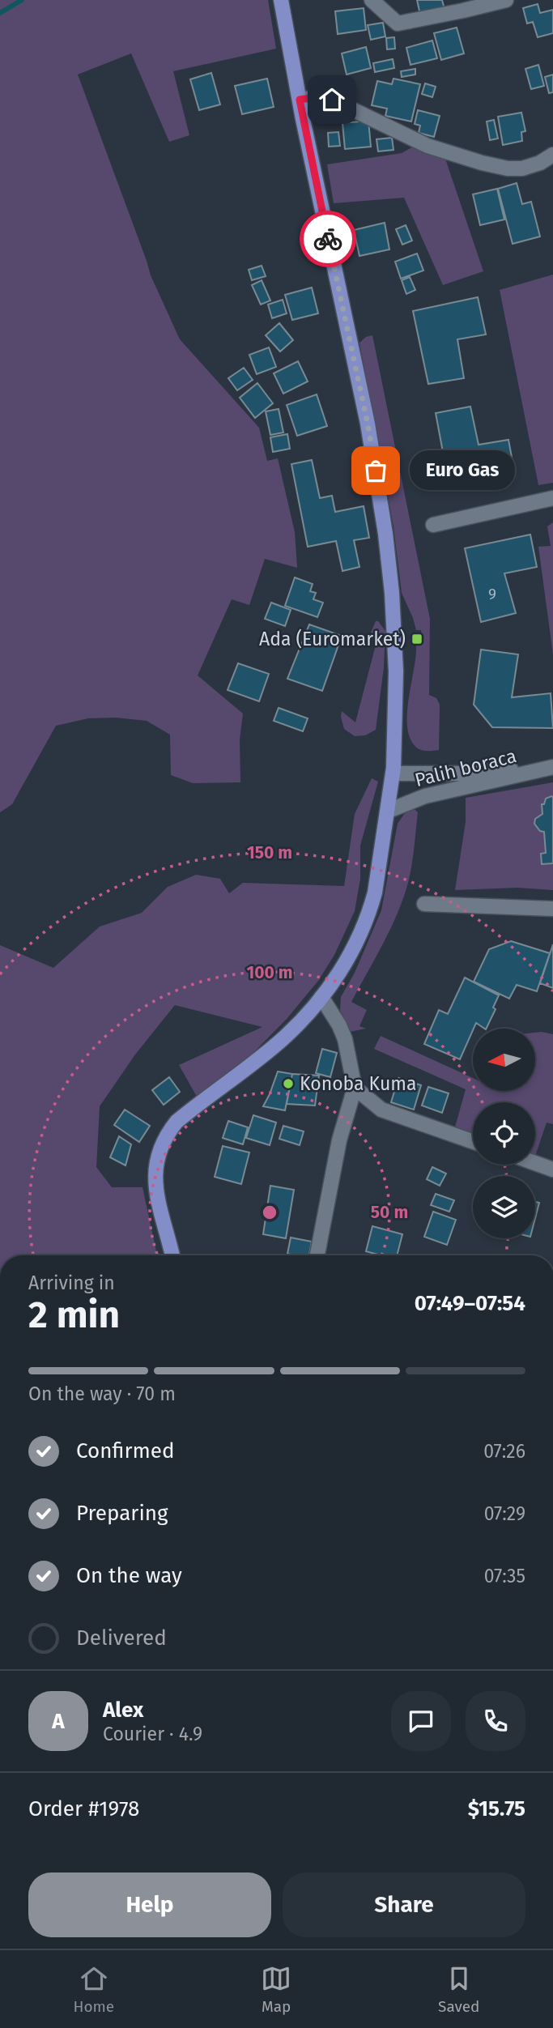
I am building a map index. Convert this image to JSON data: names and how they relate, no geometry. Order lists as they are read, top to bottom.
{
  "streets": {
    "street": ["Palih boraca"]
  },
  "places": {
    "other": ["Euro Gas", "Konoba Kuma"],
    "transit": ["Ada (Euromarket)"]
  },
  "house_numbers": ["9"],
  "north": "left",
  "page": {
    "bubble": "Euro Gas",
    "heading": ["2 min", "Arriving in", "07:49–07:54"],
    "panel": [
      "Alex",
      "Courier · 4.9",
      "Order #1978",
      "$15.75"
    ],
    "bar": "On the way · 70 m",
    "list": [
      ["Confirmed", "07:26"],
      ["Preparing", "07:29"],
      ["On the way", "07:35"],
      "Delivered"
    ],
    "round": "A",
    "buttons": ["Help", "Share"],
    "tabs": ["Home", "Map", "Saved"]
  },
  "rings": ["150 m", "100 m", "50 m"]
}
